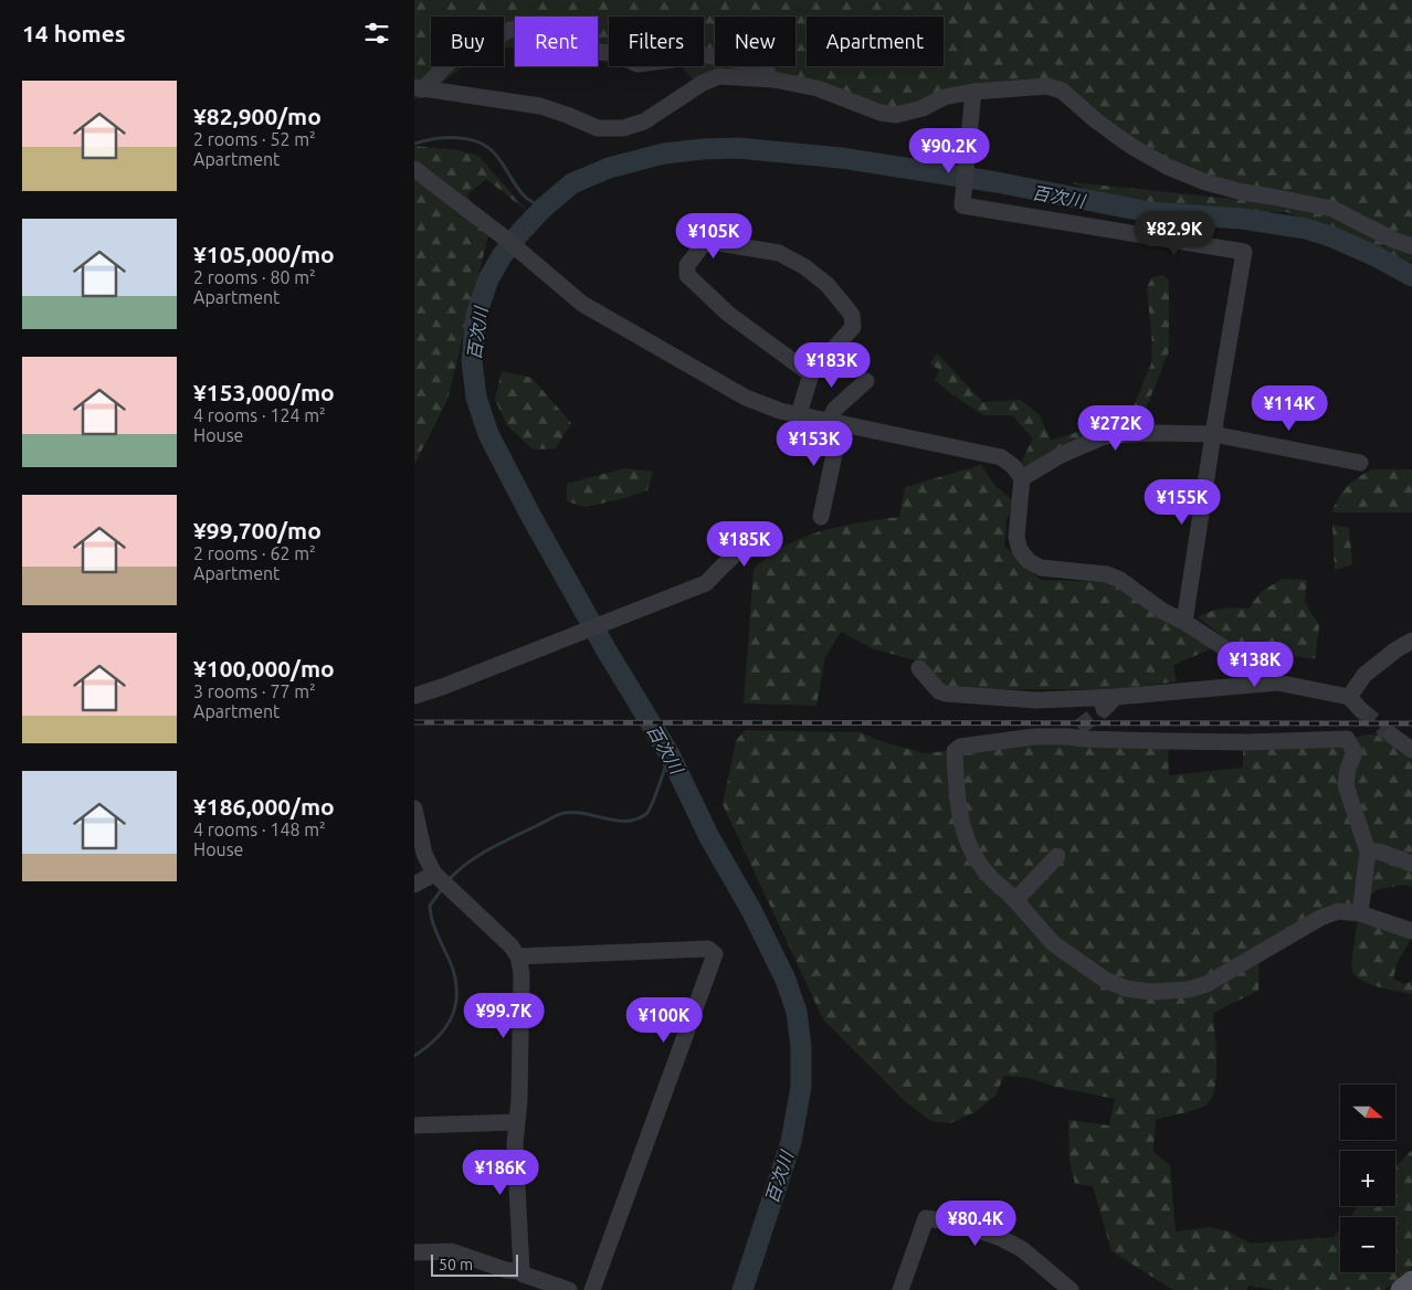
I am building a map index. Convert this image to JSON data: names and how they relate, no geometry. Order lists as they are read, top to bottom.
{
  "water": ["百次川"],
  "scale_bar": "50 m",
  "north": "right",
  "page": {
    "heading": "14 homes",
    "chip": [
      "Buy",
      "Rent",
      "Filters",
      "New",
      "Apartment"
    ],
    "list": [
      {
        "name": "¥82,900/mo",
        "note": "2 rooms · 52 m² · Apartment"
      },
      {
        "name": "¥105,000/mo",
        "note": "2 rooms · 80 m² · Apartment"
      },
      {
        "name": "¥153,000/mo",
        "note": "4 rooms · 124 m² · House"
      },
      {
        "name": "¥99,700/mo",
        "note": "2 rooms · 62 m² · Apartment"
      },
      {
        "name": "¥100,000/mo",
        "note": "3 rooms · 77 m² · Apartment"
      },
      {
        "name": "¥186,000/mo",
        "note": "4 rooms · 148 m² · House"
      }
    ],
    "price": [
      "¥90.2K",
      "¥82.9K",
      "¥105K",
      "¥183K",
      "¥114K",
      "¥272K",
      "¥153K",
      "¥155K",
      "¥185K",
      "¥138K",
      "¥99.7K",
      "¥100K",
      "¥186K",
      "¥80.4K"
    ],
    "map_buttons": ["+", "−"],
    "scale": "50 m"
  }
}
